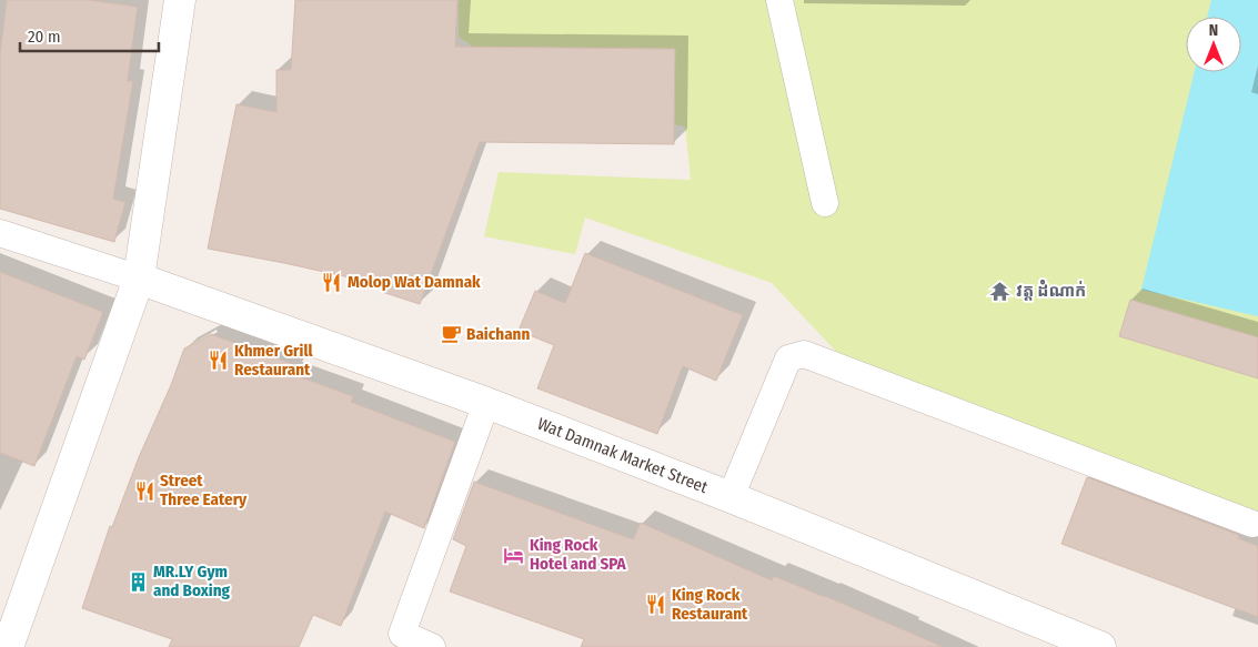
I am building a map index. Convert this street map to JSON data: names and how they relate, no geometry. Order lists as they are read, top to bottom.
{
  "streets": {
    "street": ["Wat Damnak Market Street"]
  },
  "places": {
    "restaurant": [
      "Molop Wat Damnak",
      "Khmer Grill Restaurant",
      "Street Three Eatery",
      "King Rock Restaurant"
    ],
    "temple": ["វត្ត ដំំណាក់"],
    "cafe": ["Baichann"],
    "hotel": ["King Rock Hotel and SPA"],
    "building": ["MR.LY Gym and Boxing"]
  },
  "scale_bar": "20 m",
  "north": "top"
}
